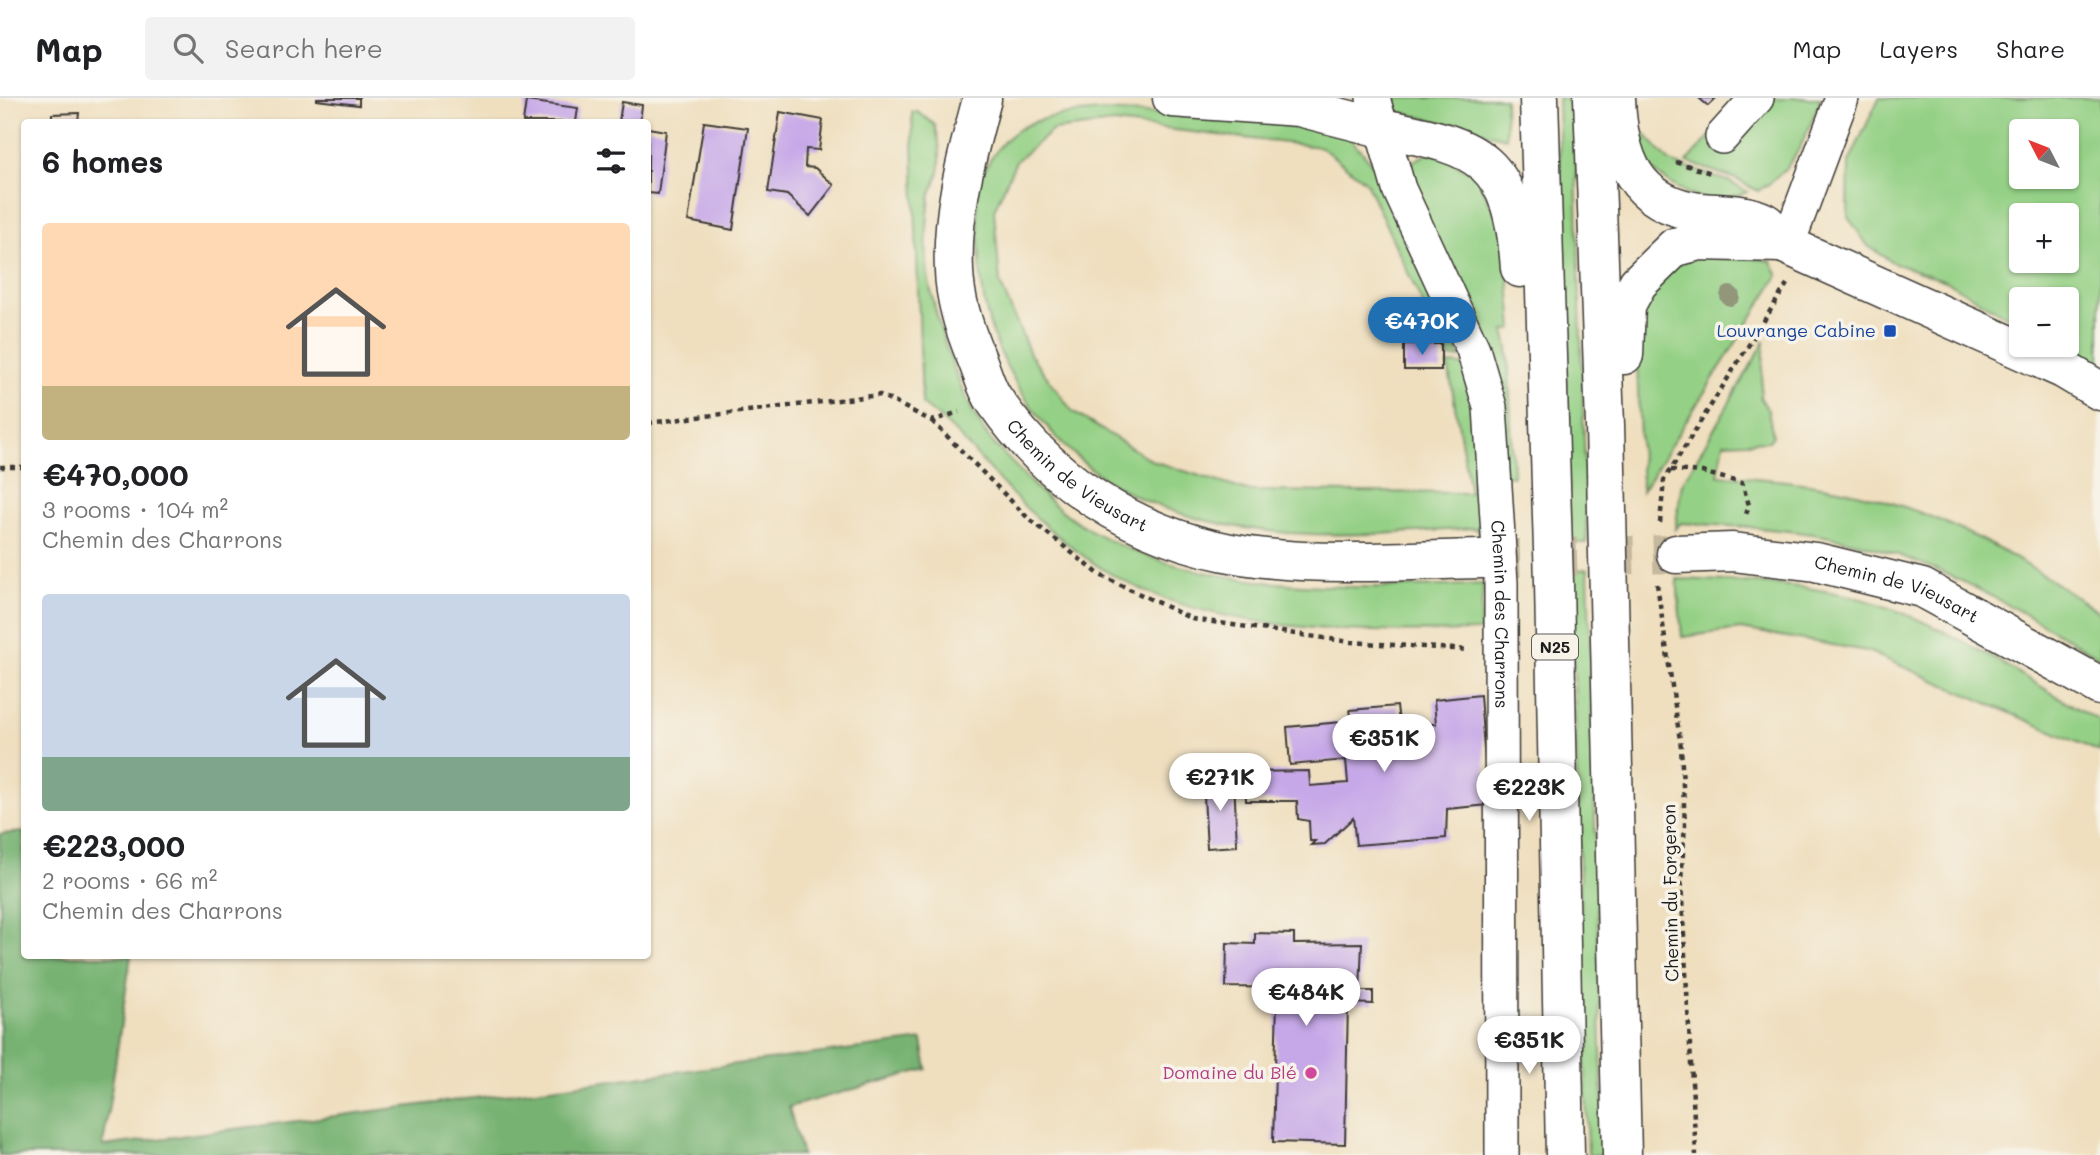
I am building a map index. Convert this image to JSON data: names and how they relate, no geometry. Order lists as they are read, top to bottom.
{
  "streets": {
    "main road": ["Chemin de Vieusart", "N25"],
    "street": ["Chemin des Charrons"],
    "path": ["Chemin du Forgeron"]
  },
  "places": {
    "transit": ["Louvrange Cabine"],
    "other": ["Domaine du Blé"]
  },
  "north": "top left",
  "page": {
    "header": "Map",
    "search": "Search here",
    "nav": ["Map", "Layers", "Share"],
    "map_buttons": ["+", "−"],
    "heading": "6 homes",
    "list": [
      {
        "name": "€470,000",
        "note": "3 rooms · 104 m² · Chemin des Charrons"
      },
      {
        "name": "€223,000",
        "note": "2 rooms · 66 m² · Chemin des Charrons"
      }
    ],
    "price": [
      "€470K",
      "€351K",
      "€271K",
      "€223K",
      "€484K",
      "€351K"
    ]
  }
}
